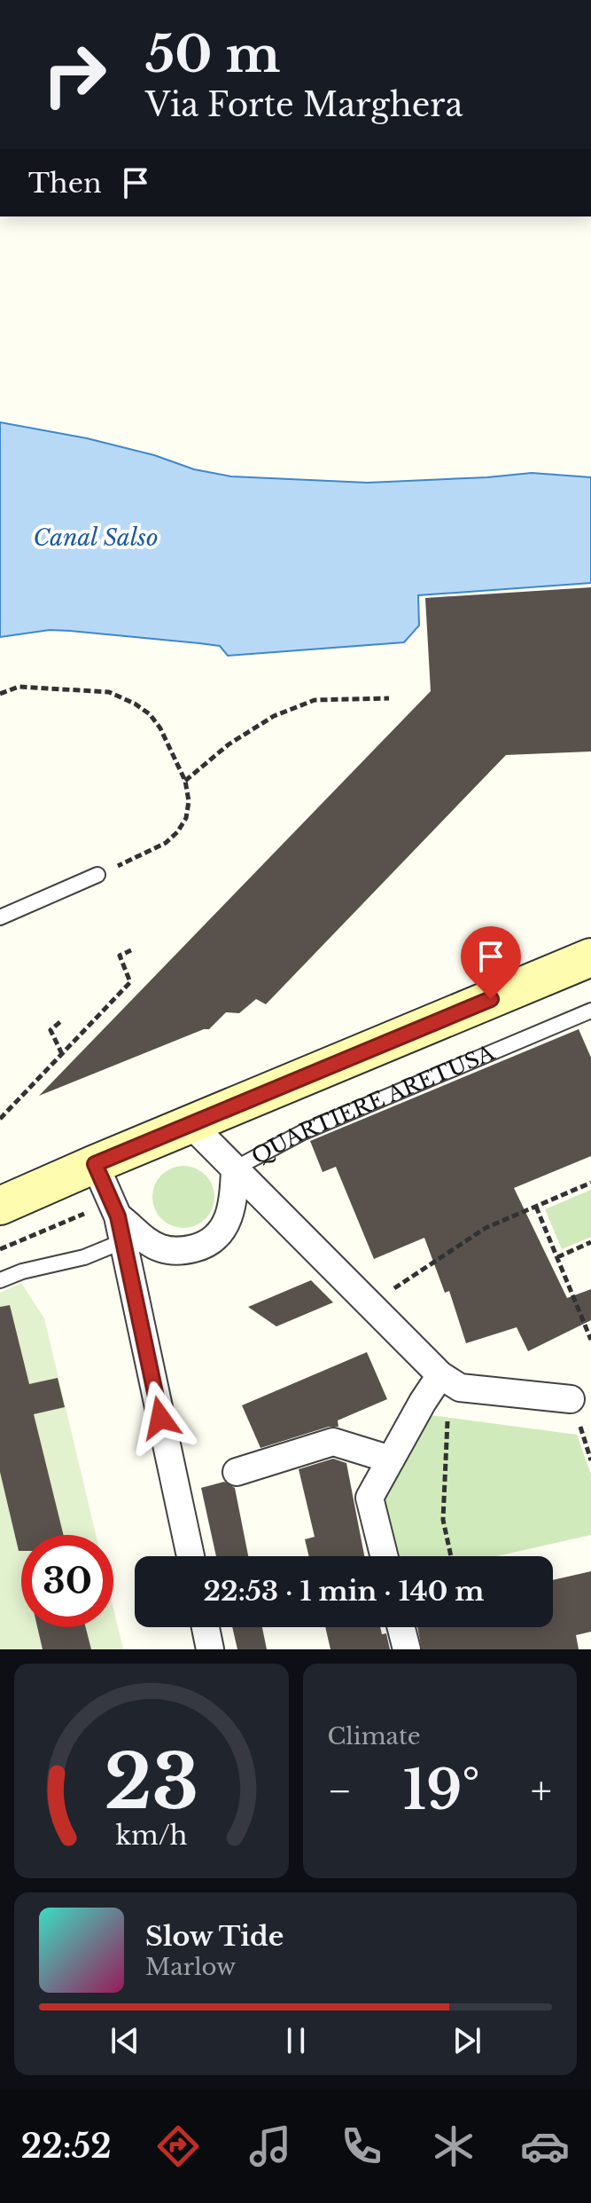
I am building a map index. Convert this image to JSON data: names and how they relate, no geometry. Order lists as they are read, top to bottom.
{
  "streets": {
    "street": ["QUARTIERE ARETUSA"]
  },
  "water": ["Canal Salso"],
  "page": {
    "turn": ["50 m", "Via Forte Marghera"],
    "then": "Then",
    "limit": "30",
    "trip": "22:53 · 1 min · 140 m",
    "tile": "Climate",
    "heat": ["−", "19°", "+"],
    "song": ["Slow Tide", "Marlow"],
    "tabs": "22:52",
    "gauge": ["23", "km/h"]
  }
}
